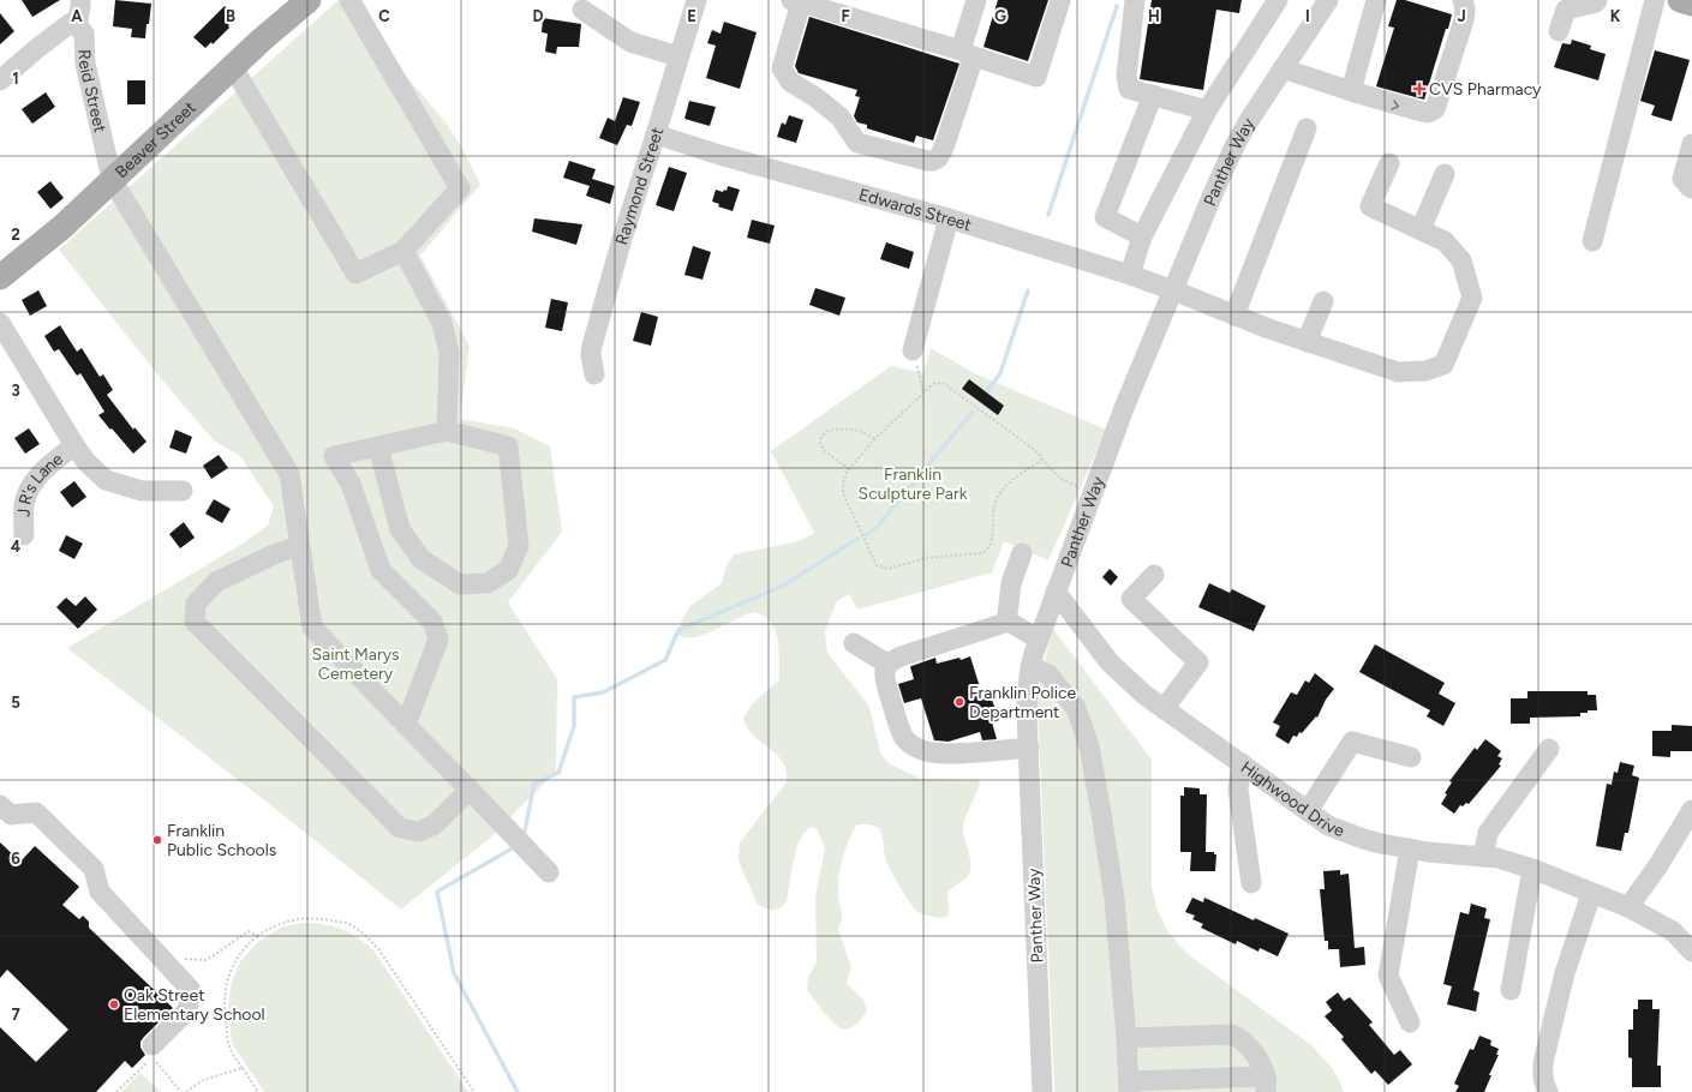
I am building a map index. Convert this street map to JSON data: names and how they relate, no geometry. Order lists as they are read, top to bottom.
{
  "streets": {
    "main road": ["Beaver Street"],
    "street": [
      "Reid Street",
      "Panther Way",
      "Raymond Street",
      "Edwards Street",
      "J R's Lane",
      "Highwood Drive"
    ]
  },
  "crossings": [
    ["Reid Street", "Beaver Street"],
    ["Panther Way", "Edwards Street"],
    ["Panther Way", "Highwood Drive"],
    ["Raymond Street", "Edwards Street"]
  ],
  "parks": ["Franklin Sculpture Park", "Saint Marys Cemetery"],
  "places": {
    "health": ["CVS Pharmacy"],
    "other": ["Franklin Police Department", "Franklin Public Schools", "Oak Street Elementary School"]
  },
  "grid": {
    "columns": [
      "A",
      "B",
      "C",
      "D",
      "E",
      "F",
      "G",
      "H",
      "I",
      "J",
      "K"
    ],
    "rows": [
      "1",
      "2",
      "3",
      "4",
      "5",
      "6",
      "7"
    ]
  }
}
